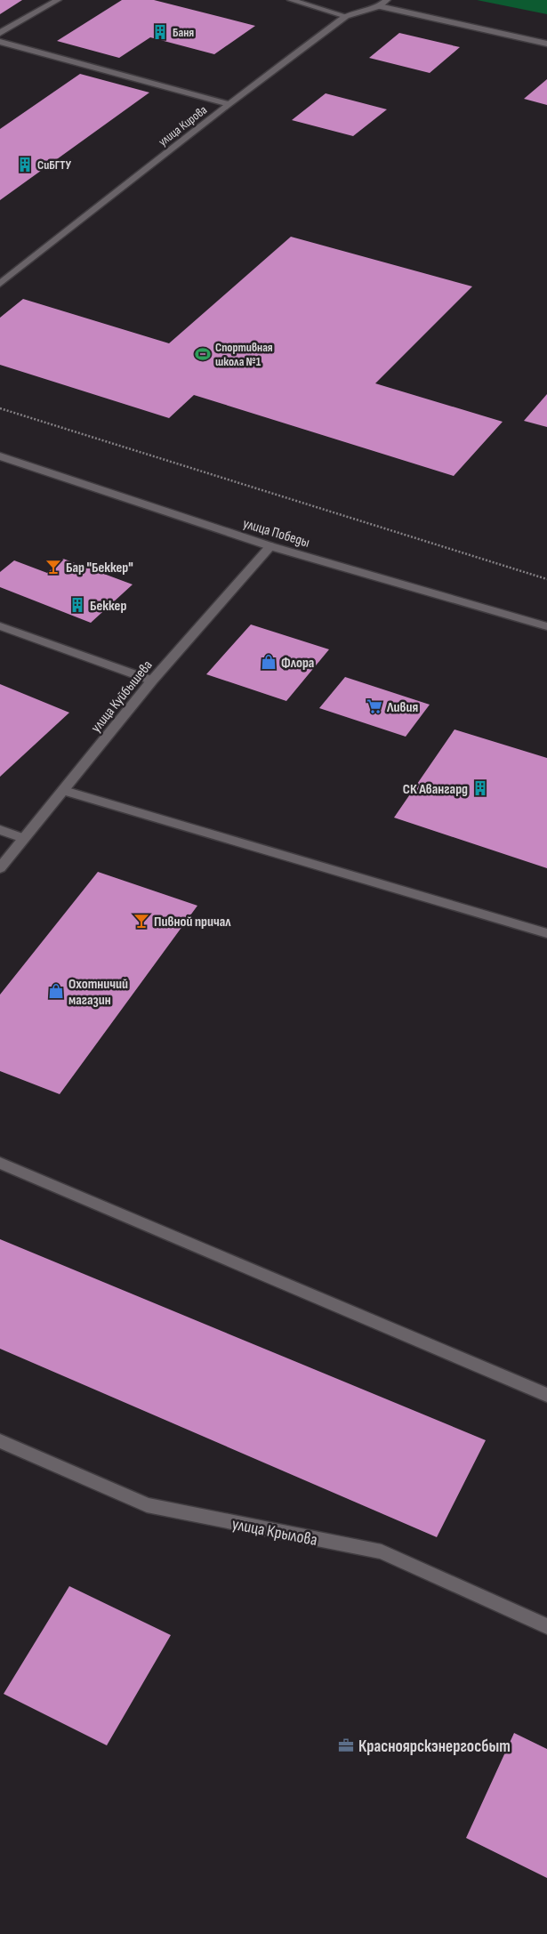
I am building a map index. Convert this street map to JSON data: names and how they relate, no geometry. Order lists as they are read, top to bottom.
{
  "streets": {
    "street": [
      "улица Кирова",
      "улица Победы",
      "улица Куйбышева",
      "улица Крылова"
    ]
  },
  "crossings": [
    ["улица Победы", "улица Куйбышева"]
  ],
  "places": {
    "building": [
      "Баня",
      "СиБГТУ",
      "Беккер",
      "СК Авангард"
    ],
    "sports": ["Спортивная школа №1"],
    "bar": ["Бар \"Беккер\"", "Пивной причал"],
    "shop": ["Флора", "Охотничий магазин"],
    "supermarket": ["Ливия"],
    "office": ["Красноярскэнергосбыт"]
  }
}
